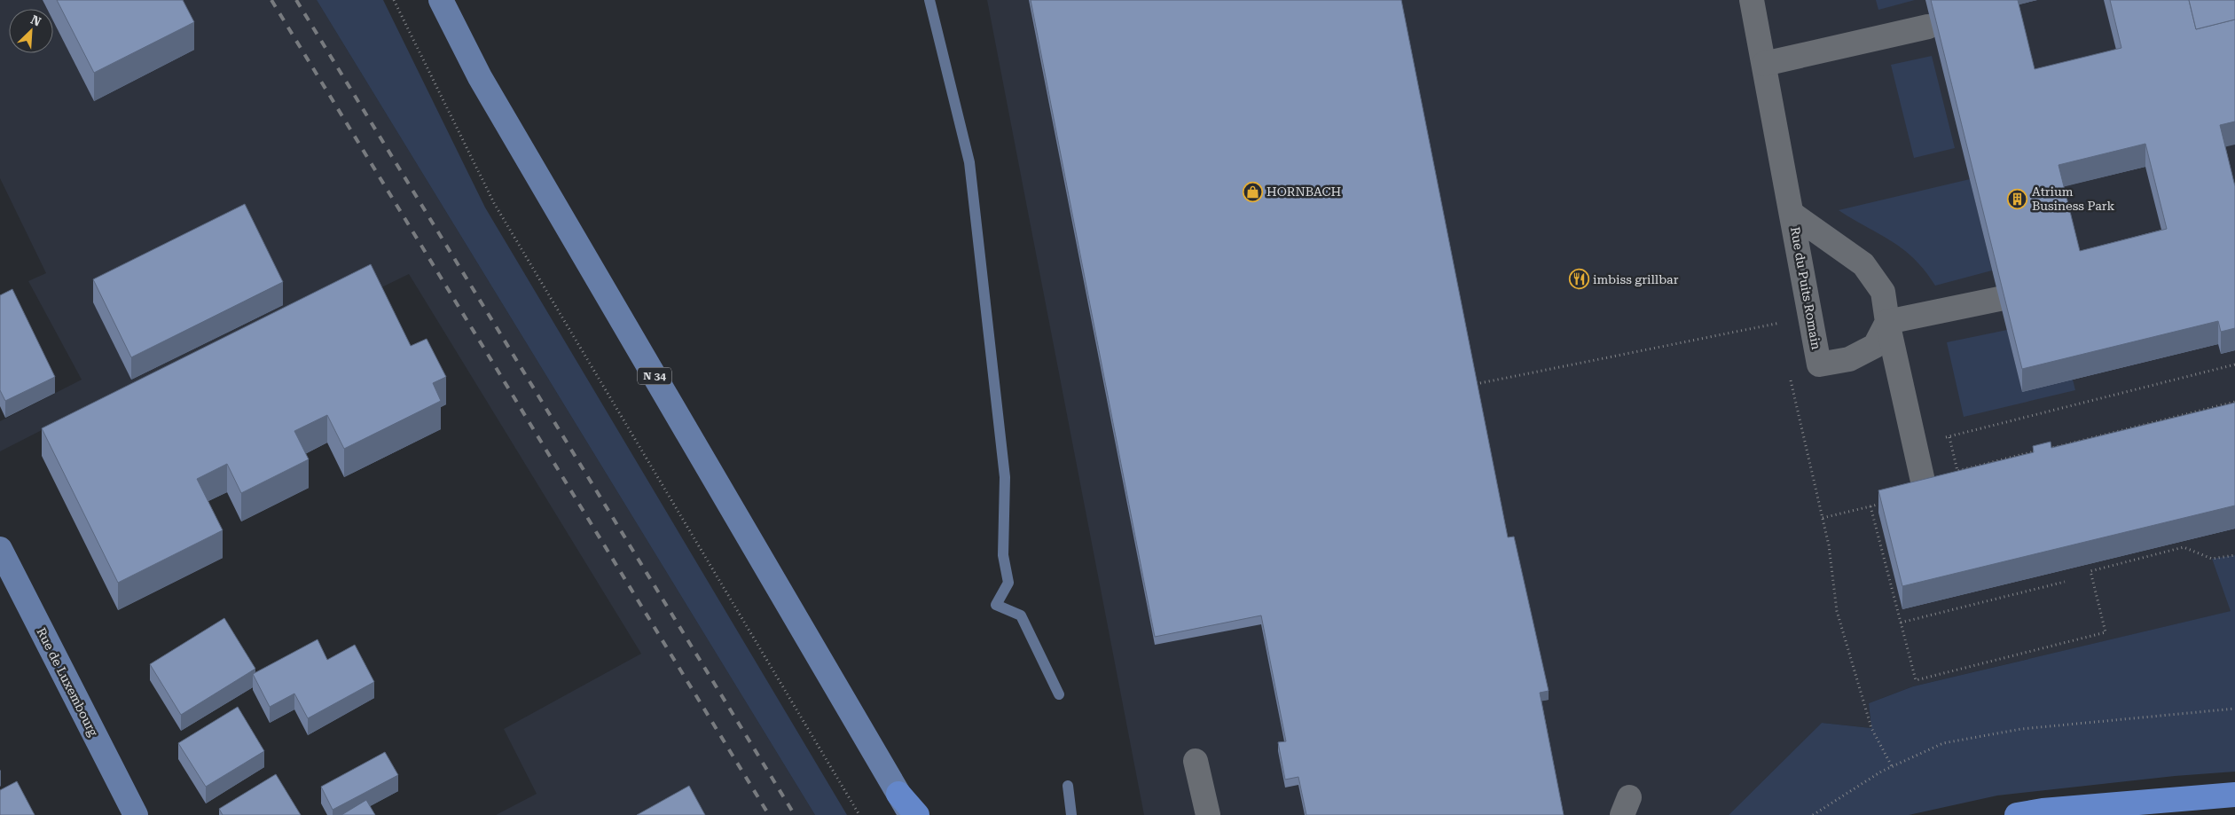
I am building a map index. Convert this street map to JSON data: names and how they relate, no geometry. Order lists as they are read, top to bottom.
{
  "streets": {
    "main road": ["N 34", "Rue de Luxembourg"],
    "street": ["Rue du Puits Romain"]
  },
  "places": {
    "shop": ["HORNBACH"],
    "building": ["Atrium Business Park"],
    "restaurant": ["imbiss grillbar"]
  },
  "north": "top right"
}
